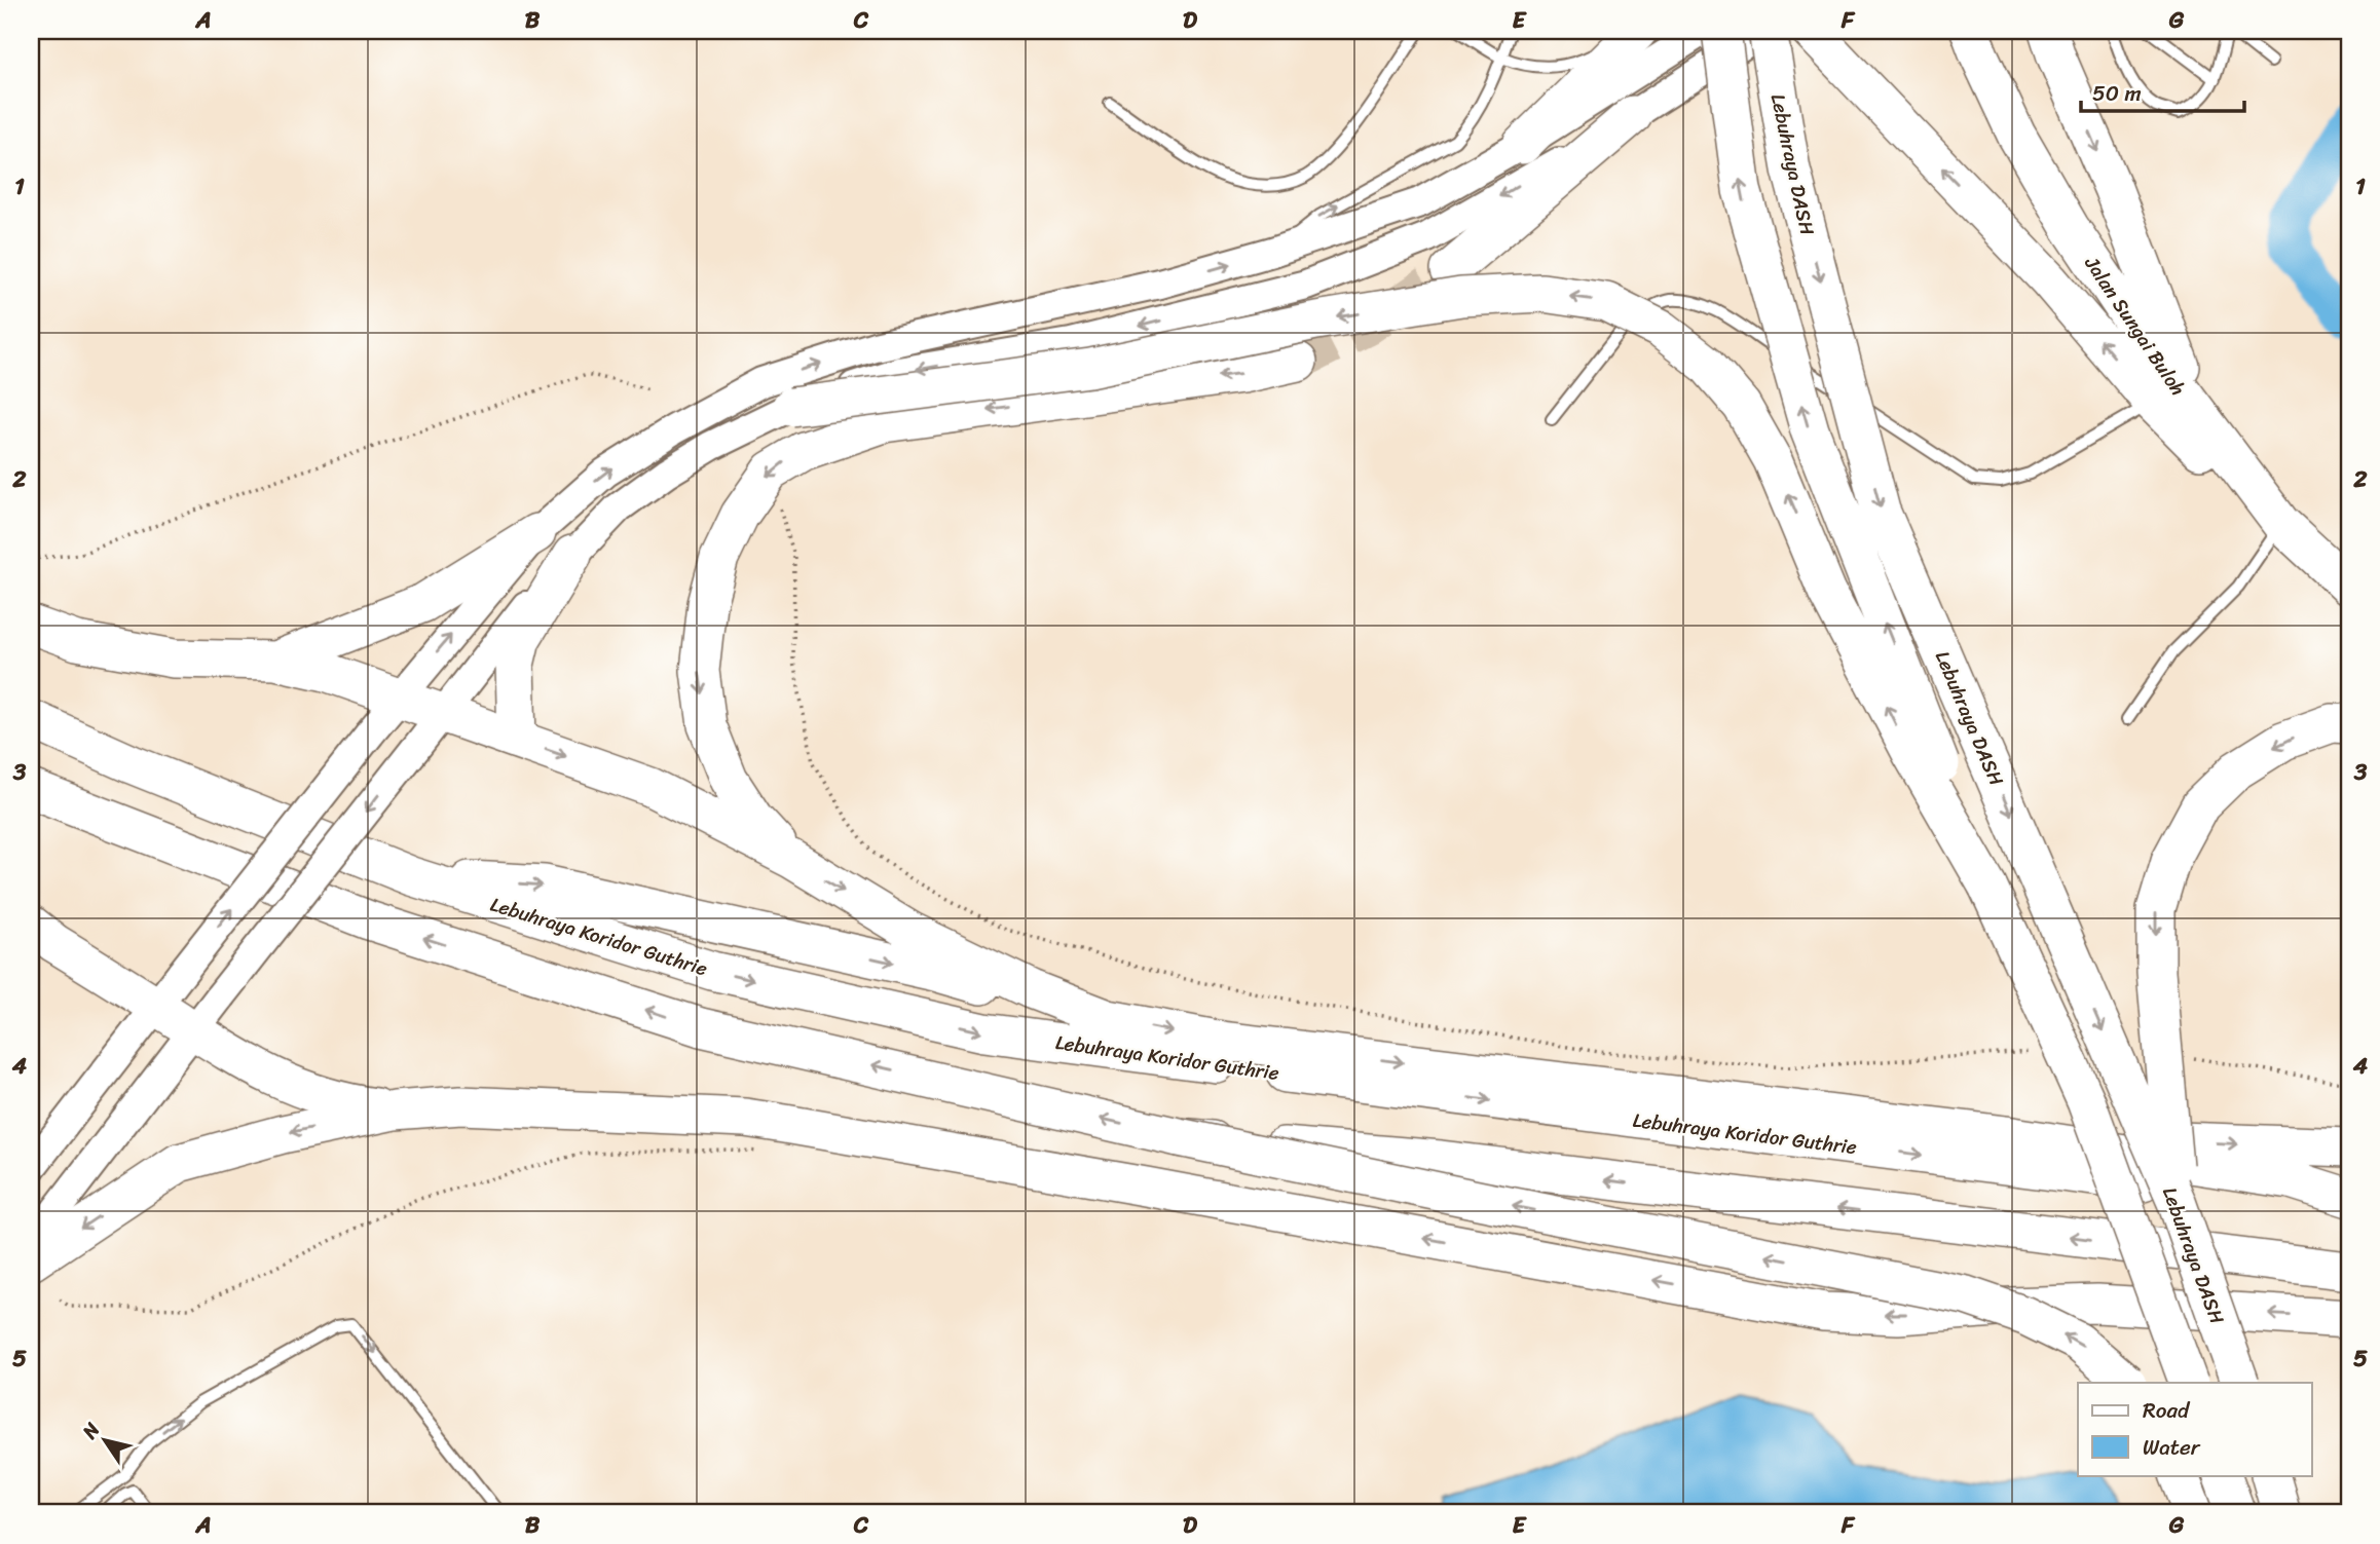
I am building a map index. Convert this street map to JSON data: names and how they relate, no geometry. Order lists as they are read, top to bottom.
{
  "streets": {
    "highway": ["Lebuhraya DASH", "Jalan Sungai Buloh", "Lebuhraya Koridor Guthrie"]
  },
  "legend": ["Road", "Water"],
  "scale_bar": "50 m",
  "north": "top left",
  "grid": {
    "columns": [
      "A",
      "B",
      "C",
      "D",
      "E",
      "F",
      "G"
    ],
    "rows": [
      "1",
      "2",
      "3",
      "4",
      "5"
    ]
  }
}
